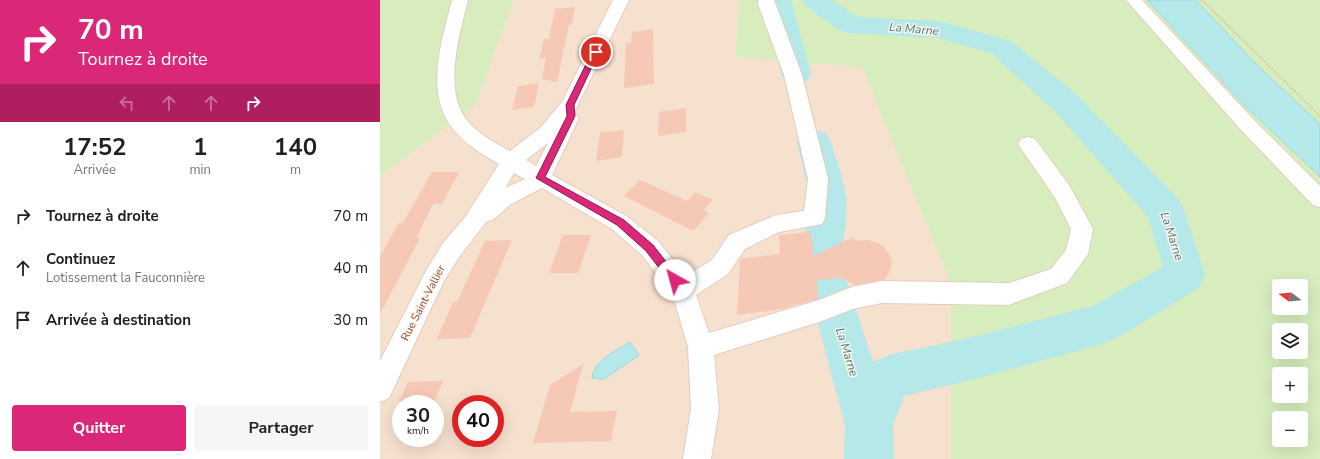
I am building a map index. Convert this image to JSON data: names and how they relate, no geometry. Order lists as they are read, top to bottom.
{
  "streets": {
    "street": ["Rue Saint-Vallier"]
  },
  "water": ["La Marne"],
  "north": "left",
  "page": {
    "turn": ["70 m", "Tournez à droite"],
    "eta": [
      "17:52",
      "Arrivée",
      "1",
      "min",
      "140",
      "m"
    ],
    "list": [
      {
        "name": "Tournez à droite",
        "value": "70 m"
      },
      {
        "name": "Continuez",
        "note": "Lotissement la Fauconnière",
        "value": "40 m"
      },
      {
        "name": "Arrivée à destination",
        "value": "30 m"
      }
    ],
    "map_buttons": ["+", "−"],
    "speed": "30 km/h",
    "limit": "40",
    "buttons": ["Quitter", "Partager"]
  }
}
